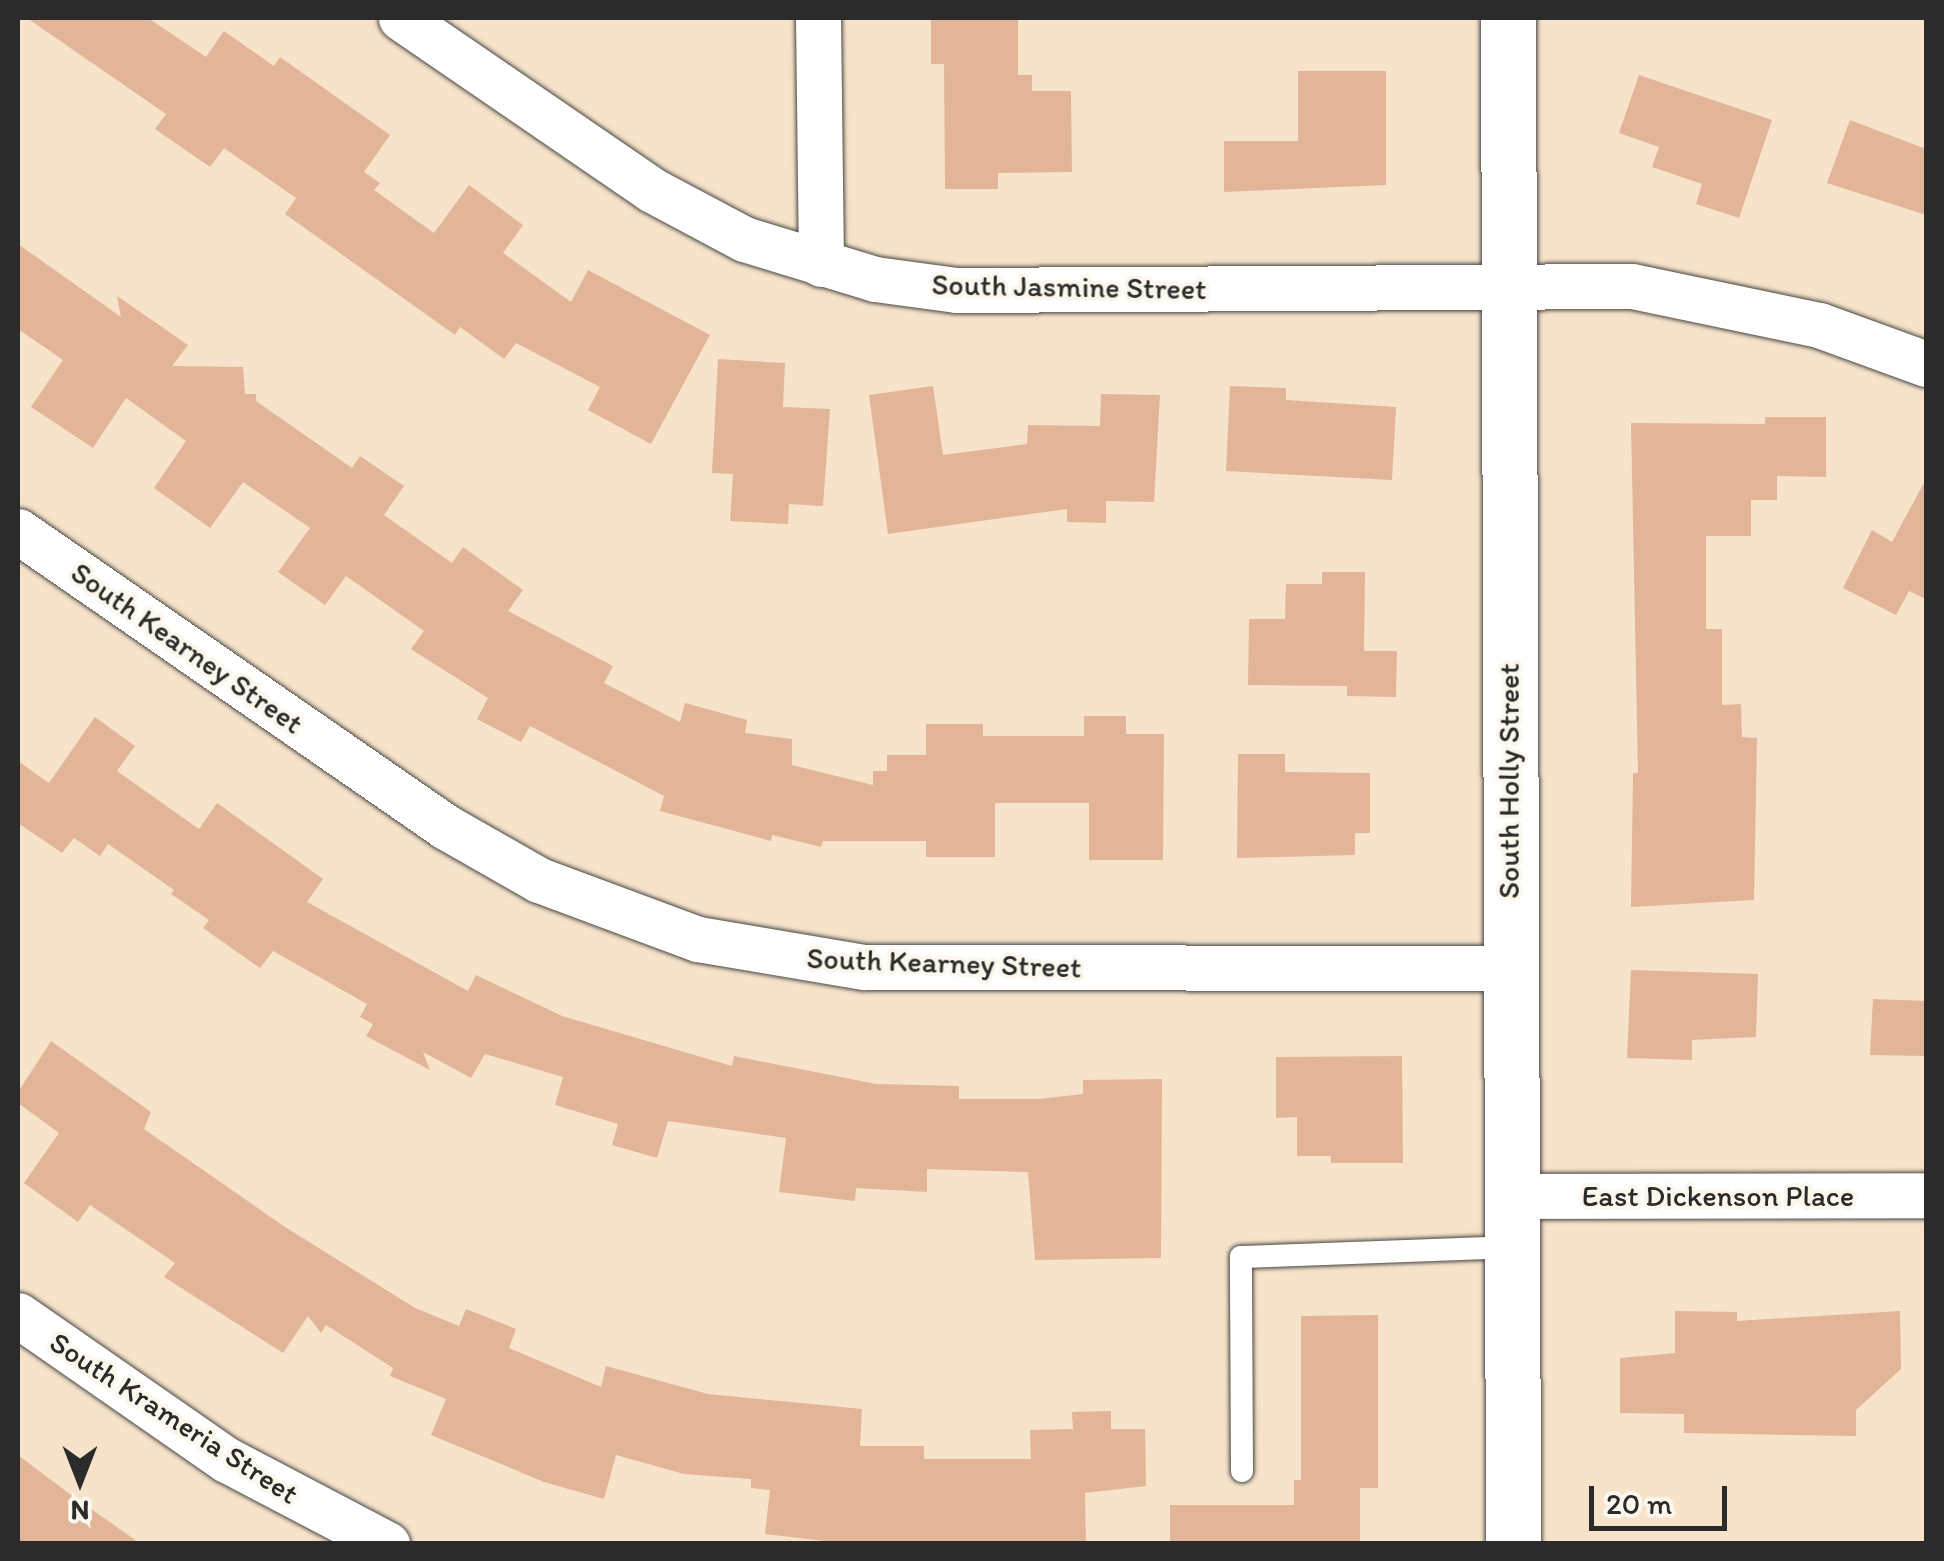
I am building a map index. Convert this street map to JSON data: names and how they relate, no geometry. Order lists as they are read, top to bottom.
{
  "streets": {
    "street": [
      "South Jasmine Street",
      "South Kearney Street",
      "South Holly Street",
      "East Dickenson Place",
      "South Krameria Street"
    ]
  },
  "crossings": [
    ["South Jasmine Street", "South Holly Street"],
    ["South Kearney Street", "South Holly Street"],
    ["South Holly Street", "East Dickenson Place"]
  ],
  "scale_bar": "20 m",
  "north": "bottom"
}
